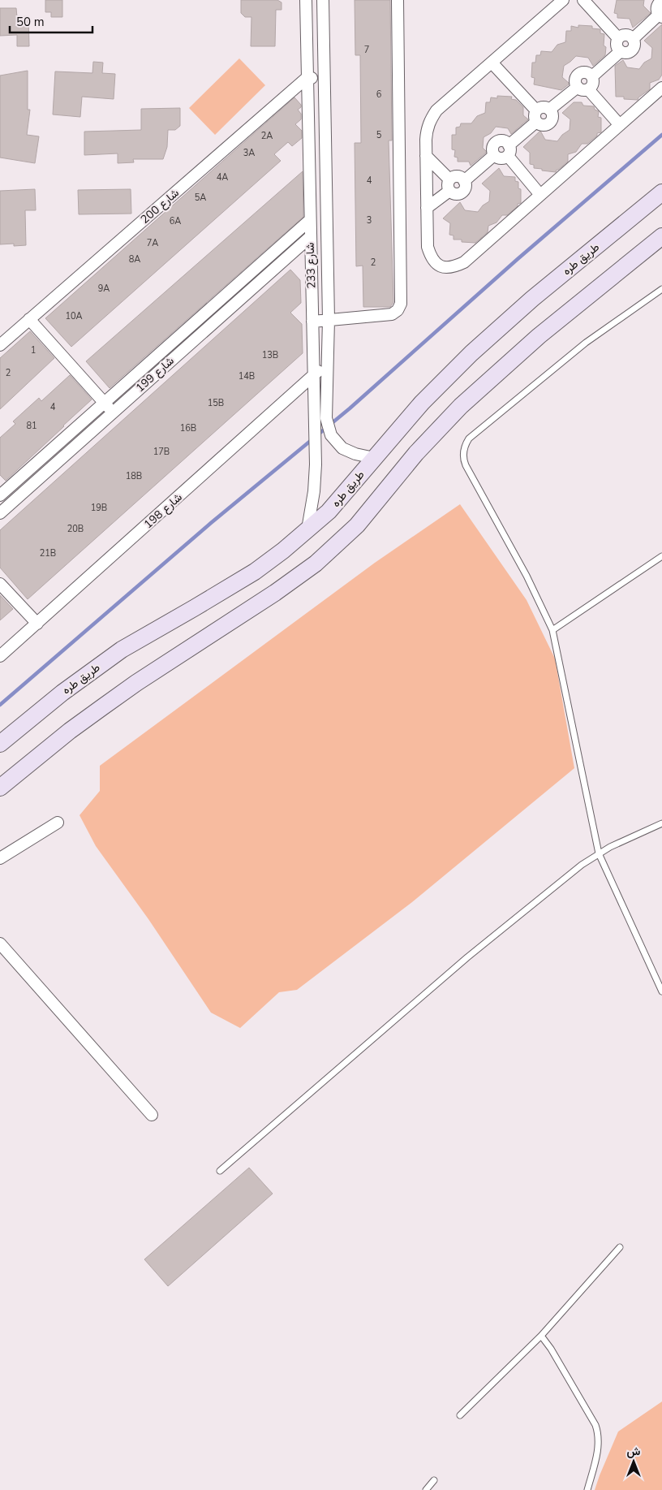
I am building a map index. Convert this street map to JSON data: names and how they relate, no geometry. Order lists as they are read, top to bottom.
{
  "streets": {
    "main road": ["طريق طره"],
    "street": [
      "شارع 200",
      "شارع 233",
      "شارع 199",
      "شارع 198"
    ]
  },
  "crossings": [
    ["شارع 200", "شارع 233"],
    ["طريق طره", "شارع 233"],
    ["شارع 233", "شارع 199"],
    ["شارع 233", "شارع 198"]
  ],
  "house_numbers": [
    "7",
    "6",
    "5",
    "2A",
    "3A",
    "4A",
    "4",
    "5A",
    "3",
    "6A",
    "7A",
    "8A",
    "2",
    "9A",
    "10A",
    "1",
    "13B",
    "2",
    "14B",
    "15B",
    "4",
    "81",
    "16B",
    "17B",
    "18B",
    "19B",
    "20B",
    "21B"
  ],
  "scale_bar": "50 m",
  "north": "top"
}
